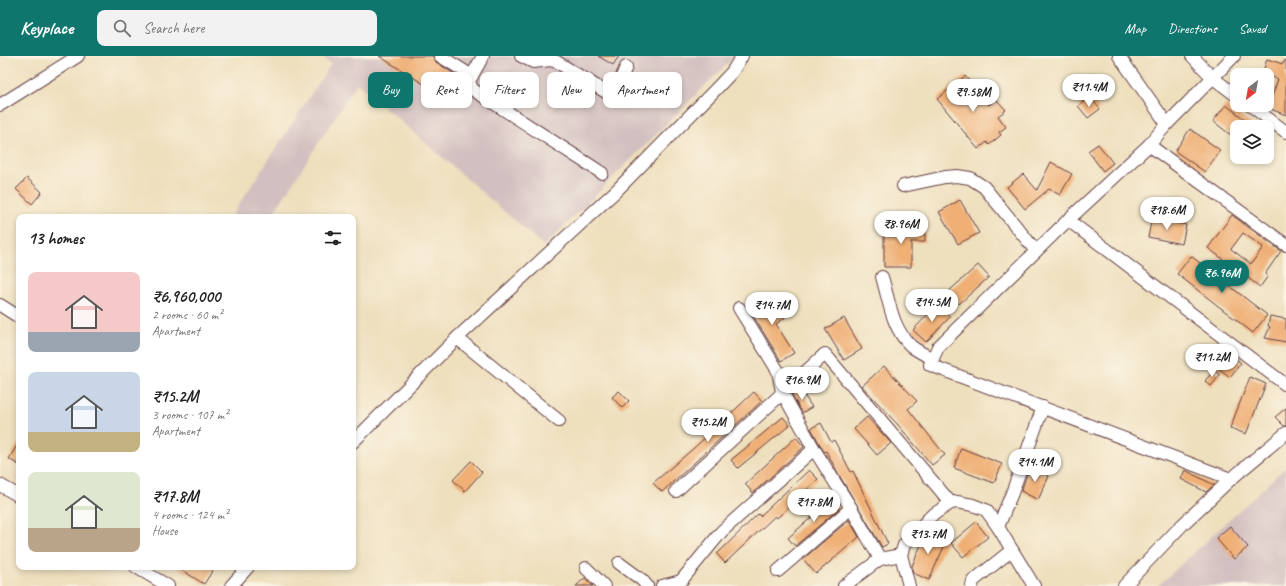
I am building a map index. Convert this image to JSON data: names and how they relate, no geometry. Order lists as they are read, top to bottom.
{
  "north": "bottom left",
  "page": {
    "header": "Keyplace",
    "search": "Search here",
    "nav": ["Map", "Directions", "Saved"],
    "chip": [
      "Buy",
      "Rent",
      "Filters",
      "New",
      "Apartment"
    ],
    "price": [
      "₹11.4M",
      "₹9.58M",
      "₹18.6M",
      "₹8.96M",
      "₹6.96M",
      "₹14.5M",
      "₹14.7M",
      "₹11.2M",
      "₹16.9M",
      "₹15.2M",
      "₹14.1M",
      "₹17.8M",
      "₹13.7M"
    ],
    "heading": "13 homes",
    "list": [
      {
        "name": "₹6,960,000",
        "note": "2 rooms · 60 m² · Apartment"
      },
      {
        "name": "₹15.2M",
        "note": "3 rooms · 107 m² · Apartment"
      },
      {
        "name": "₹17.8M",
        "note": "4 rooms · 124 m² · House"
      }
    ]
  }
}
